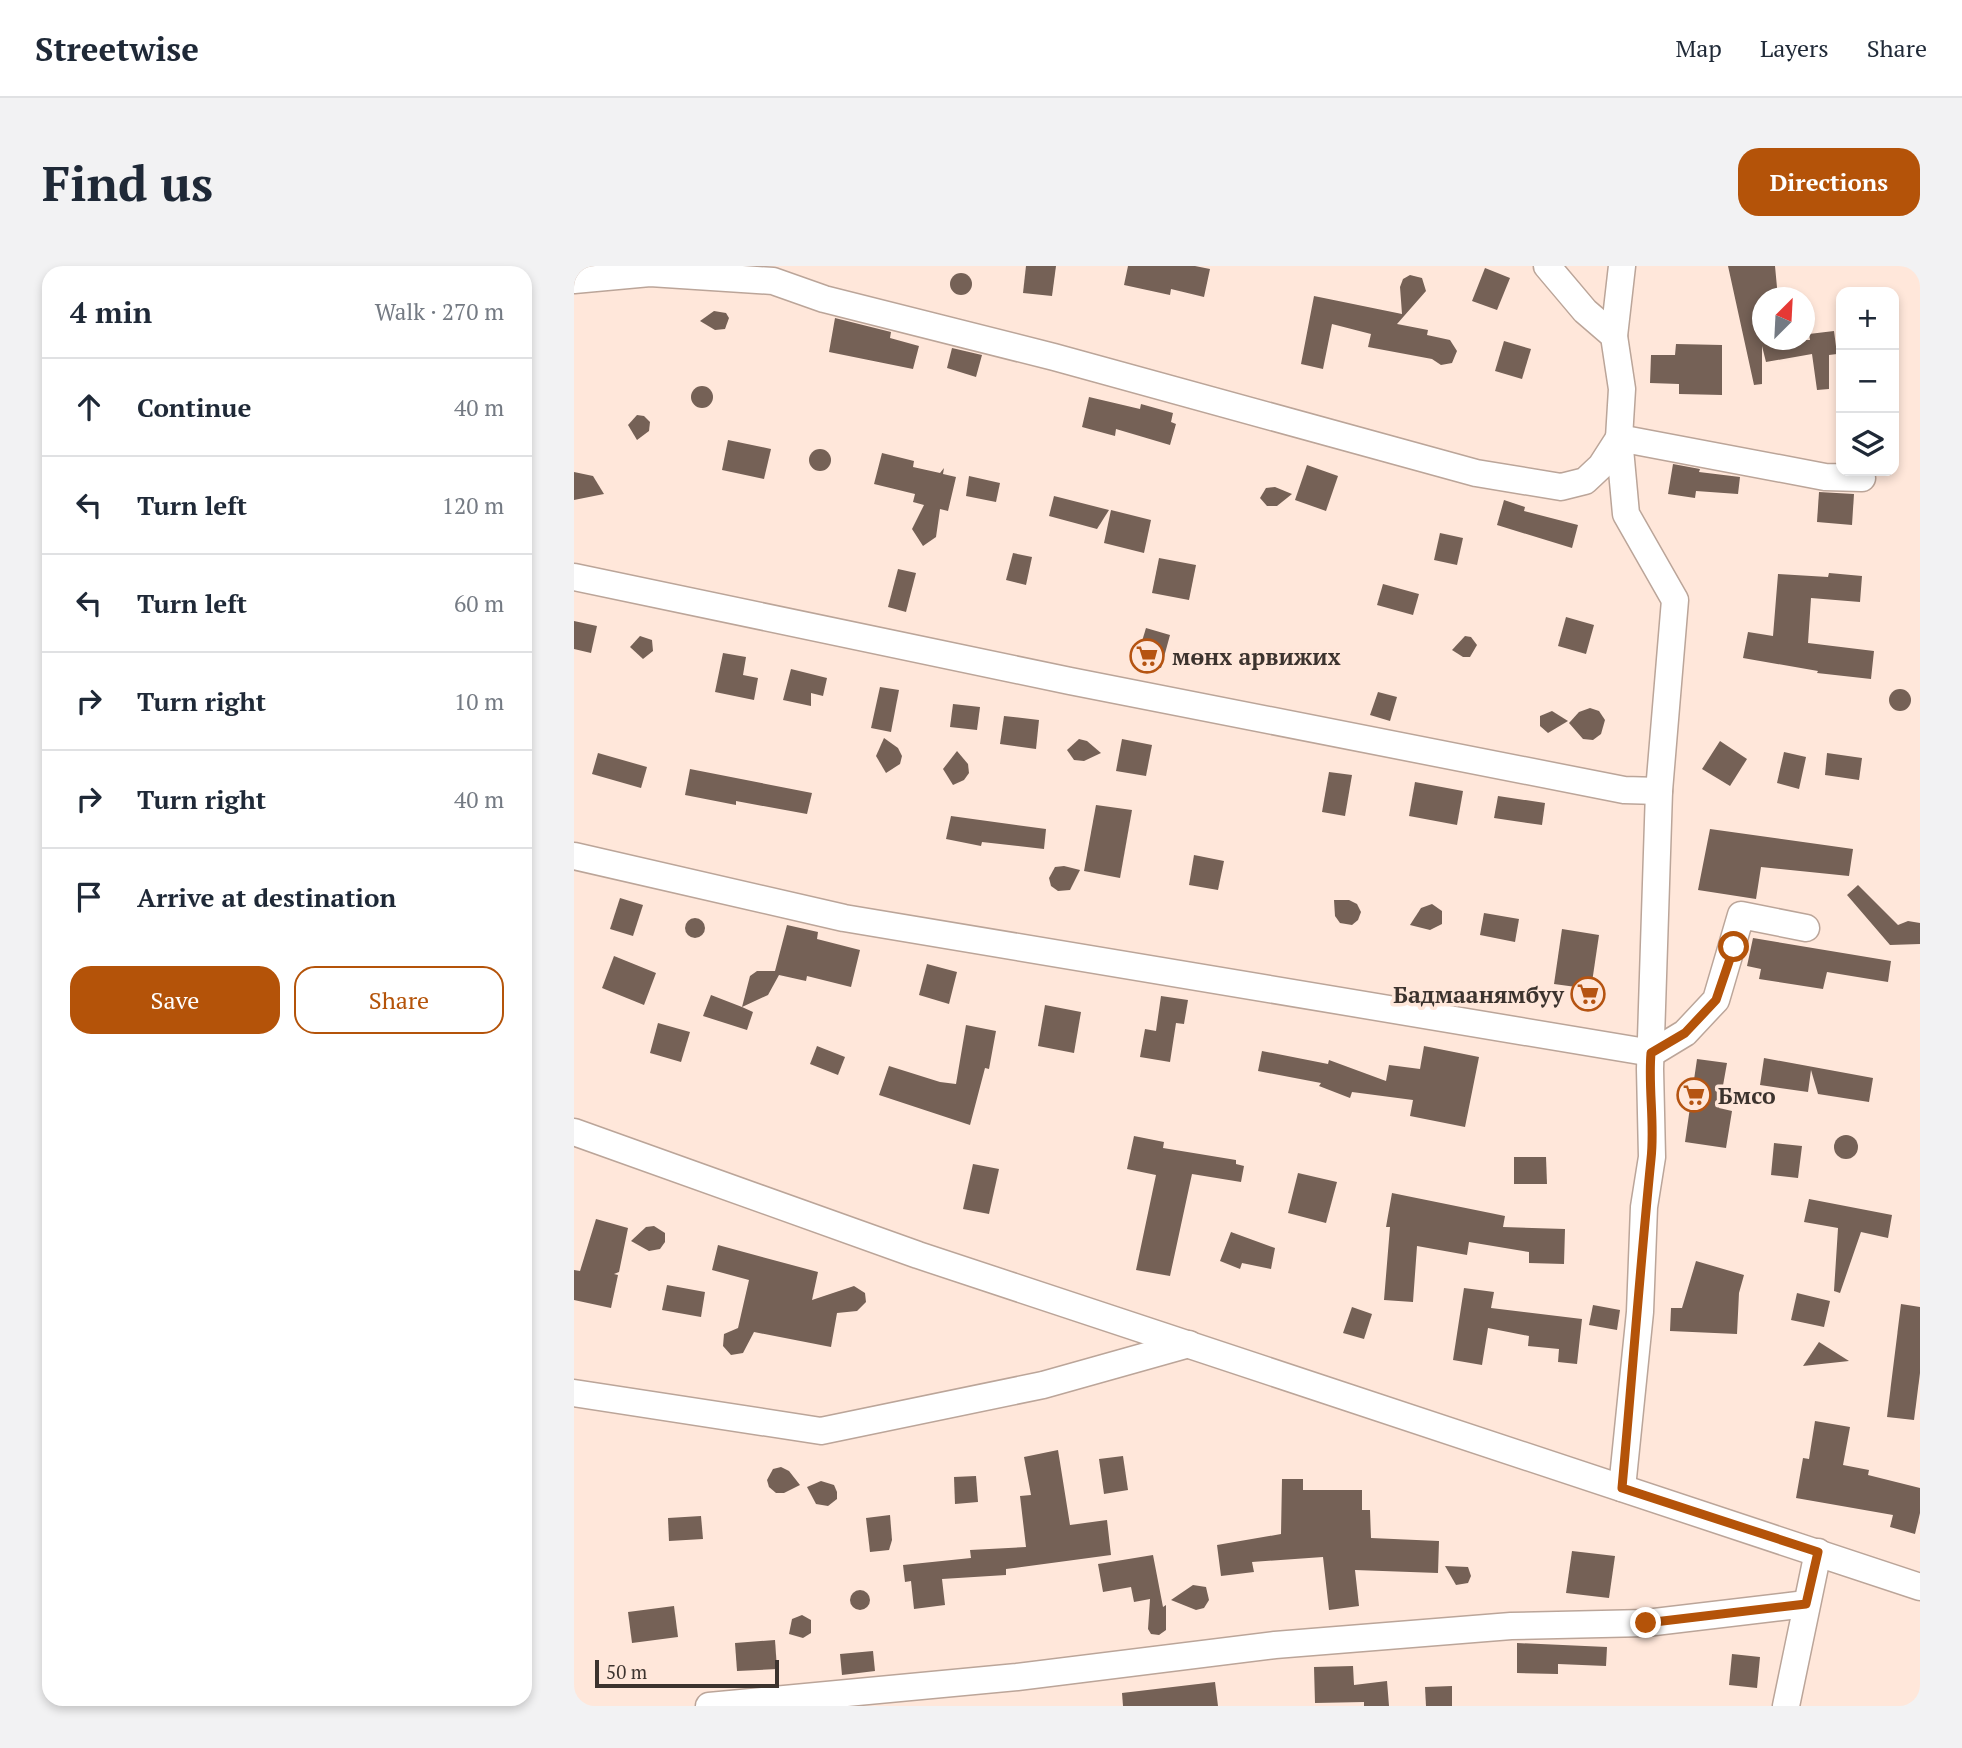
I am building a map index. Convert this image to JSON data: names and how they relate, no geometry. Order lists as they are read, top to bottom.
{
  "places": {
    "supermarket": ["мөнх арвижих", "Бадмаанямбуу", "Бмсо"]
  },
  "scale_bar": "50 m",
  "north": "top right",
  "page": {
    "header": "Streetwise",
    "nav": ["Map", "Layers", "Share"],
    "buttons": [
      "Directions",
      ["Save", "Share"]
    ],
    "title": "Find us",
    "heading": ["4 min", "Walk · 270 m"],
    "map_buttons": ["+", "−"],
    "list": [
      ["Continue", "40 m"],
      ["Turn left", "120 m"],
      ["Turn left", "60 m"],
      ["Turn right", "10 m"],
      ["Turn right", "40 m"],
      "Arrive at destination"
    ],
    "scale": "50 m"
  }
}
